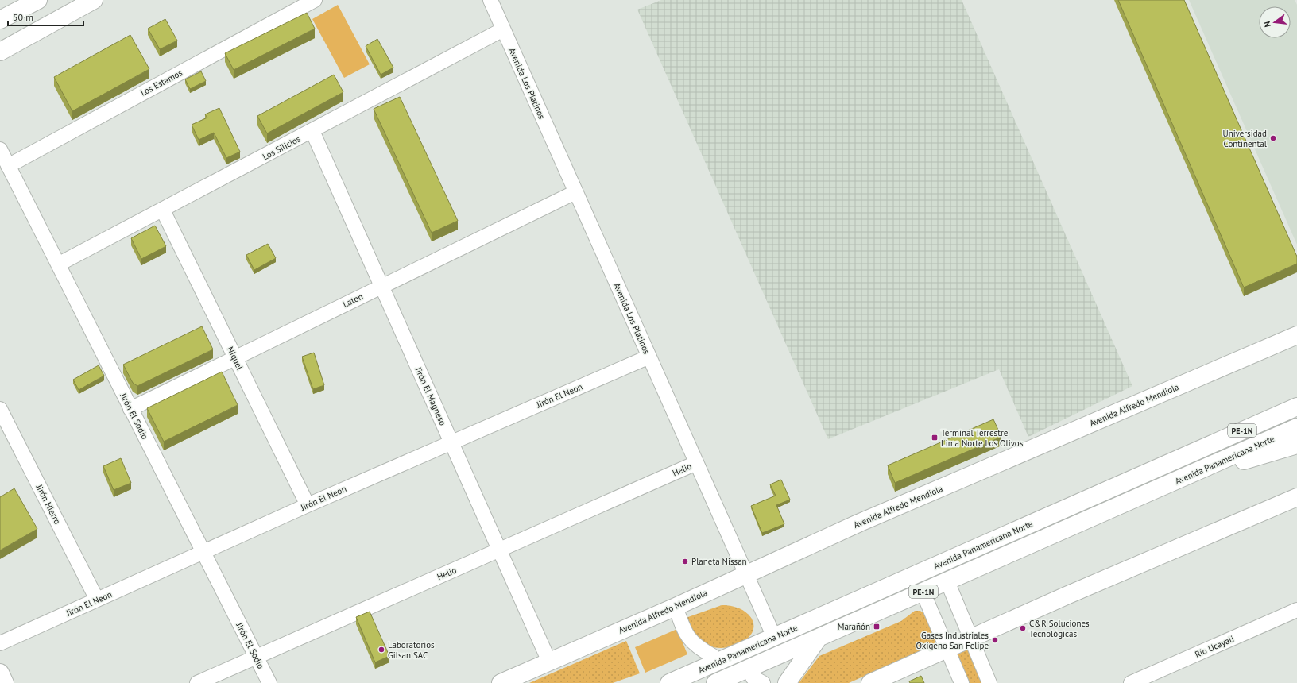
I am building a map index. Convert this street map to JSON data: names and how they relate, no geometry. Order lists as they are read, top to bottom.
{
  "streets": {
    "main road": ["Avenida Alfredo Mendiola", "PE-1N", "Avenida Panamericana Norte"],
    "street": [
      "Los Estamos",
      "Avenida Los Platinos",
      "Los Silicios",
      "Laton",
      "Niquel",
      "Jirón El Neon",
      "Jirón El Magneso",
      "Jirón El Sodio",
      "Helio",
      "Jirón Hierro",
      "Río Ucayali"
    ]
  },
  "crossings": [
    ["Los Estamos", "Jirón El Sodio"],
    ["Avenida Los Platinos", "Los Silicios"],
    ["Avenida Los Platinos", "Laton"],
    ["Avenida Los Platinos", "Jirón El Neon"],
    ["Avenida Los Platinos", "Avenida Alfredo Mendiola"],
    ["Avenida Los Platinos", "Avenida Panamericana Norte"],
    ["Avenida Los Platinos", "Helio"],
    ["Los Silicios", "Niquel"],
    ["Los Silicios", "Jirón El Magneso"],
    ["Los Silicios", "Jirón El Sodio"],
    ["Laton", "Niquel"],
    ["Laton", "Jirón El Magneso"],
    ["Laton", "Jirón El Sodio"],
    ["Niquel", "Jirón El Neon"],
    ["Jirón El Neon", "Jirón El Magneso"],
    ["Jirón El Neon", "Jirón El Sodio"],
    ["Jirón El Neon", "Jirón Hierro"],
    ["Jirón El Magneso", "Avenida Alfredo Mendiola"],
    ["Jirón El Magneso", "Helio"],
    ["Jirón El Sodio", "Helio"]
  ],
  "places": {
    "other": [
      "Universidad Continental",
      "Planeta Nissan",
      "C&R Soluciones Tecnológicas",
      "Gases Industriales Oxigeno San Felipe",
      "Laboratorios Gilsan SAC"
    ],
    "transit": ["Terminal Terrestre Lima Norte Los Olivos", "Marañón"]
  },
  "scale_bar": "50 m",
  "north": "left"
}
